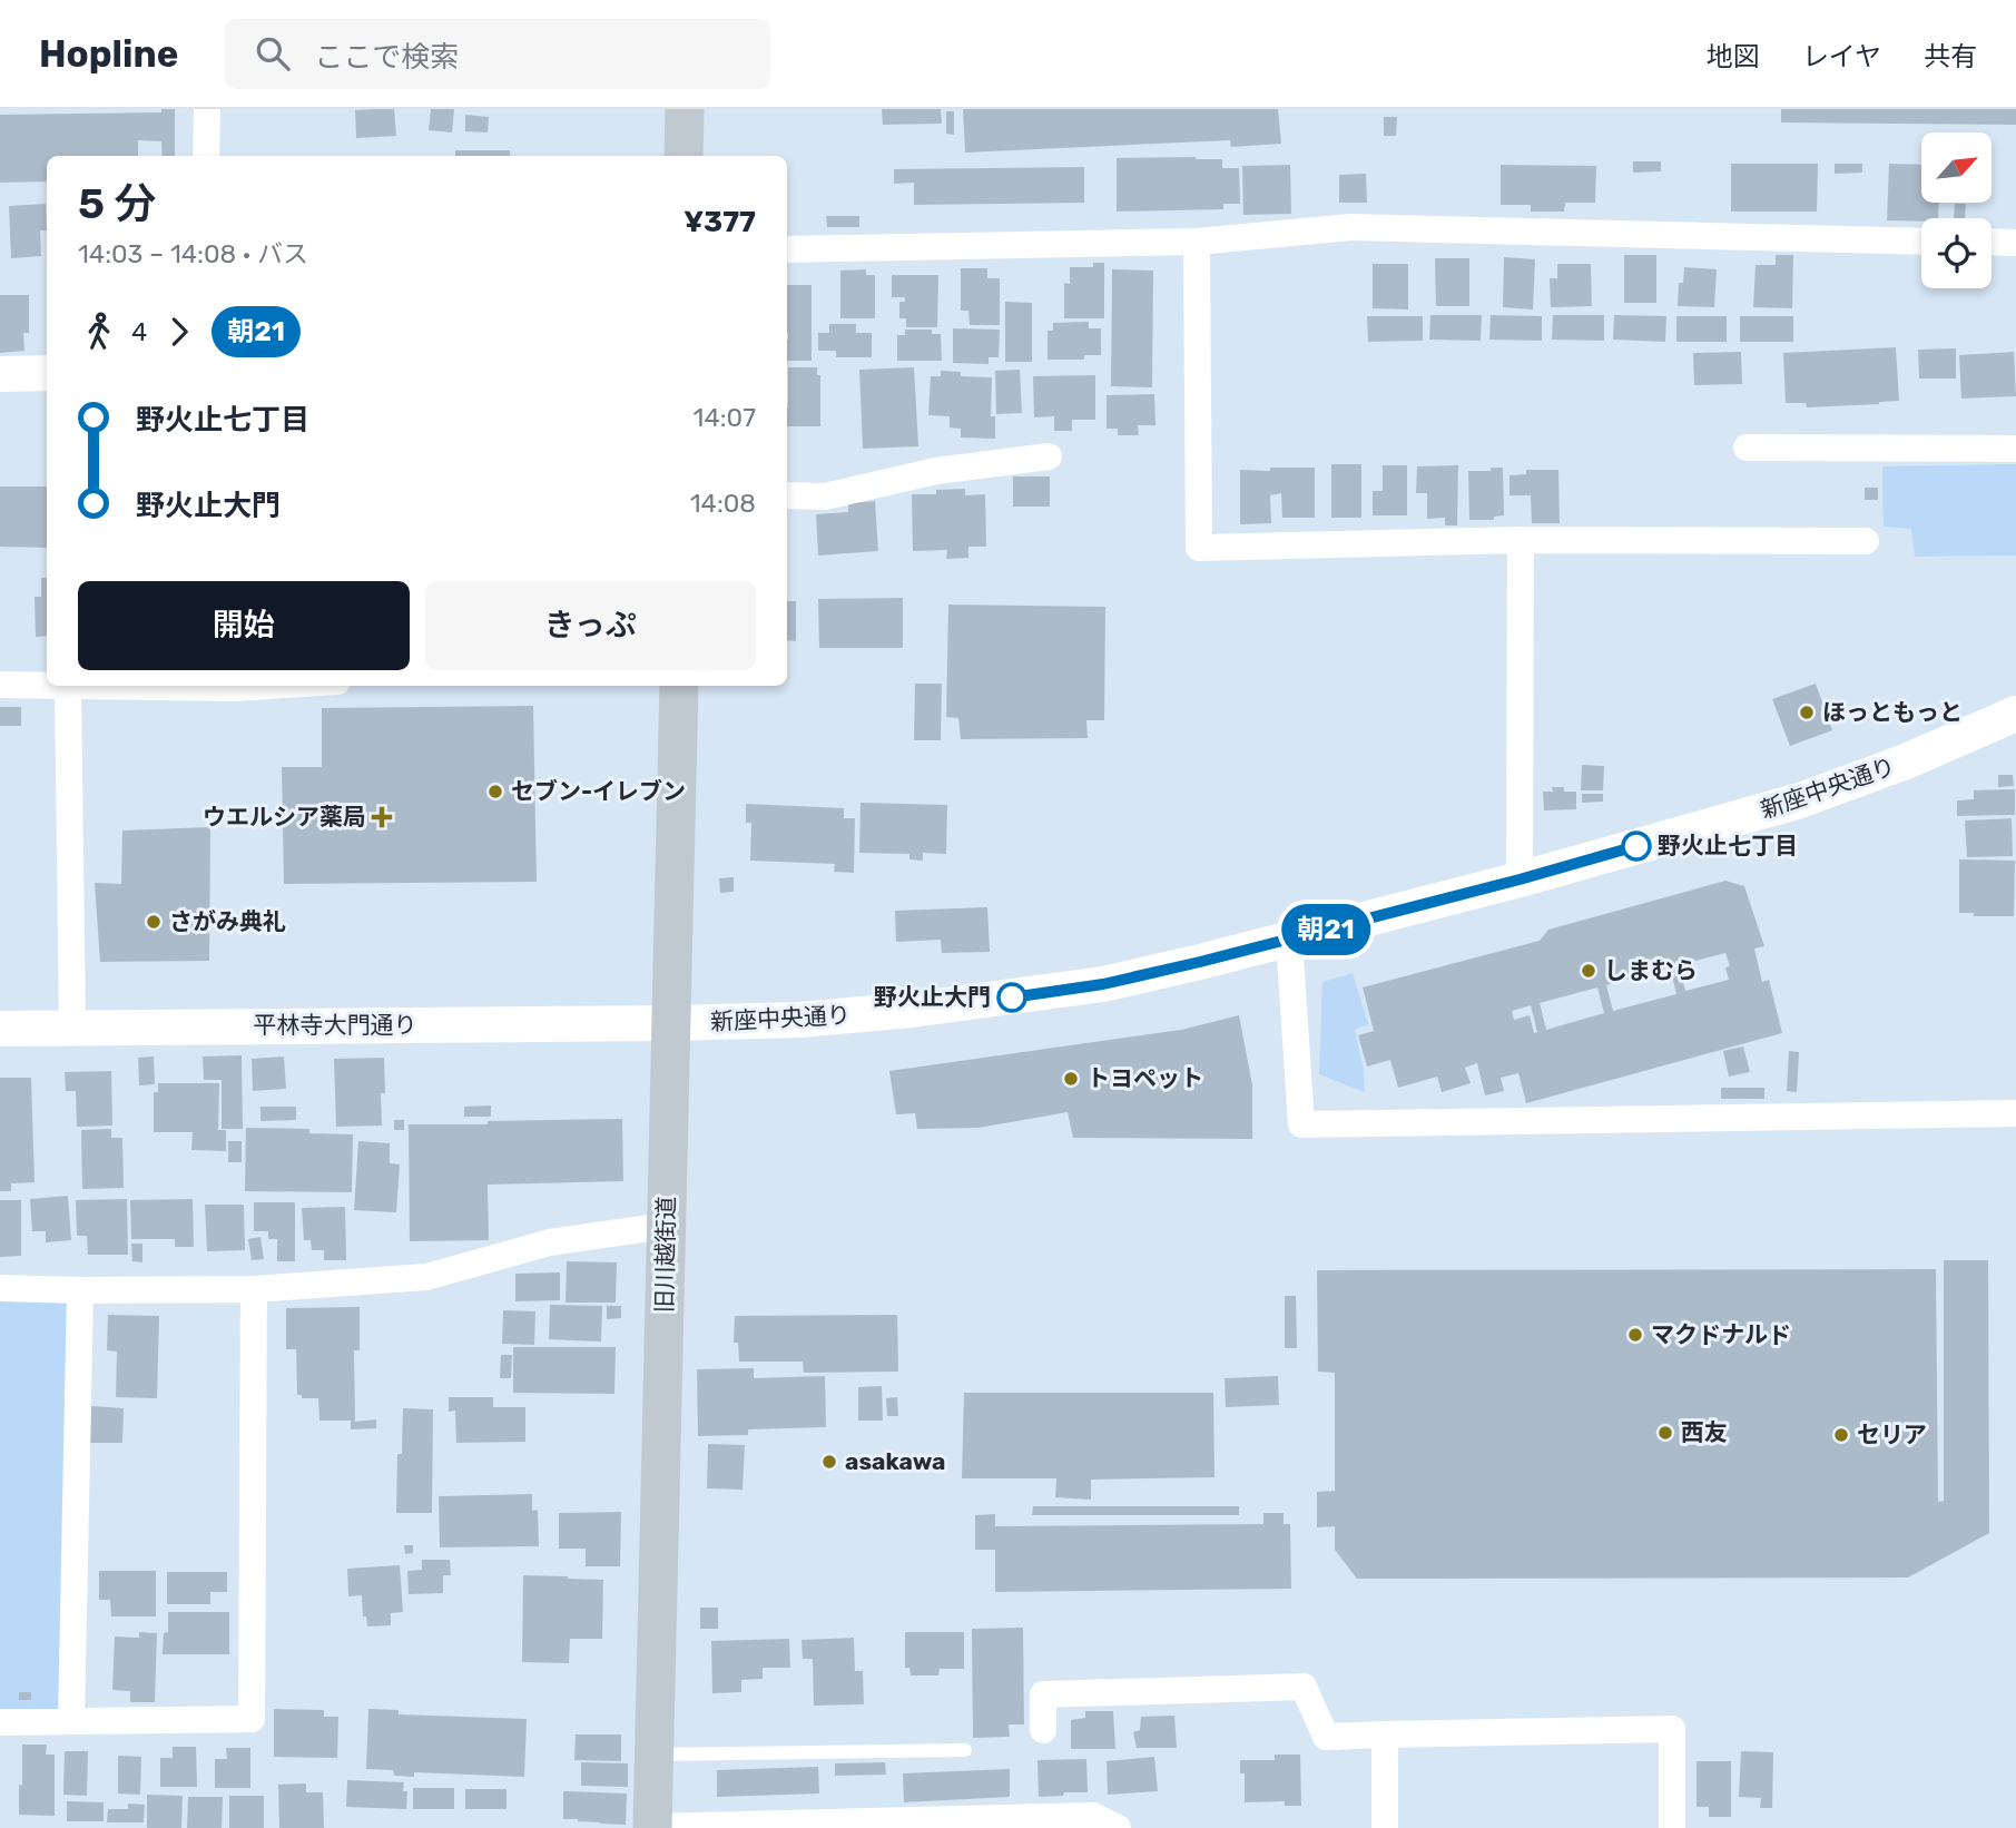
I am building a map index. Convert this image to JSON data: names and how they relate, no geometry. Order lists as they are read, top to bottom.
{
  "streets": {
    "main road": ["旧川越街道"],
    "street": ["新座中央通り", "平林寺大門通り"]
  },
  "crossings": [
    ["新座中央通り", "平林寺大門通り"],
    ["新座中央通り", "旧川越街道"],
    ["平林寺大門通り", "旧川越街道"]
  ],
  "places": {
    "other": [
      "ほっともっと",
      "セブン-イレブン",
      "野火止七丁目",
      "さがみ典礼",
      "しまむら",
      "野火止大門",
      "トヨペット",
      "マクドナルド",
      "西友",
      "セリア",
      "asakawa"
    ],
    "health": ["ウエルシア薬局"]
  },
  "lines": ["bus line 朝21"],
  "north": "top right",
  "page": {
    "header": "Hopline",
    "search": "ここで検索",
    "nav": ["地図", "レイヤ", "共有"],
    "on_map": "朝21",
    "heading": ["5 分", "14:03 – 14:08 · バス", "¥377"],
    "legs": ["4", "朝21"],
    "list": [
      {
        "name": "野火止七丁目",
        "value": "14:07"
      },
      {
        "name": "野火止大門",
        "value": "14:08"
      }
    ],
    "buttons": ["開始", "きっぷ"]
  }
}
